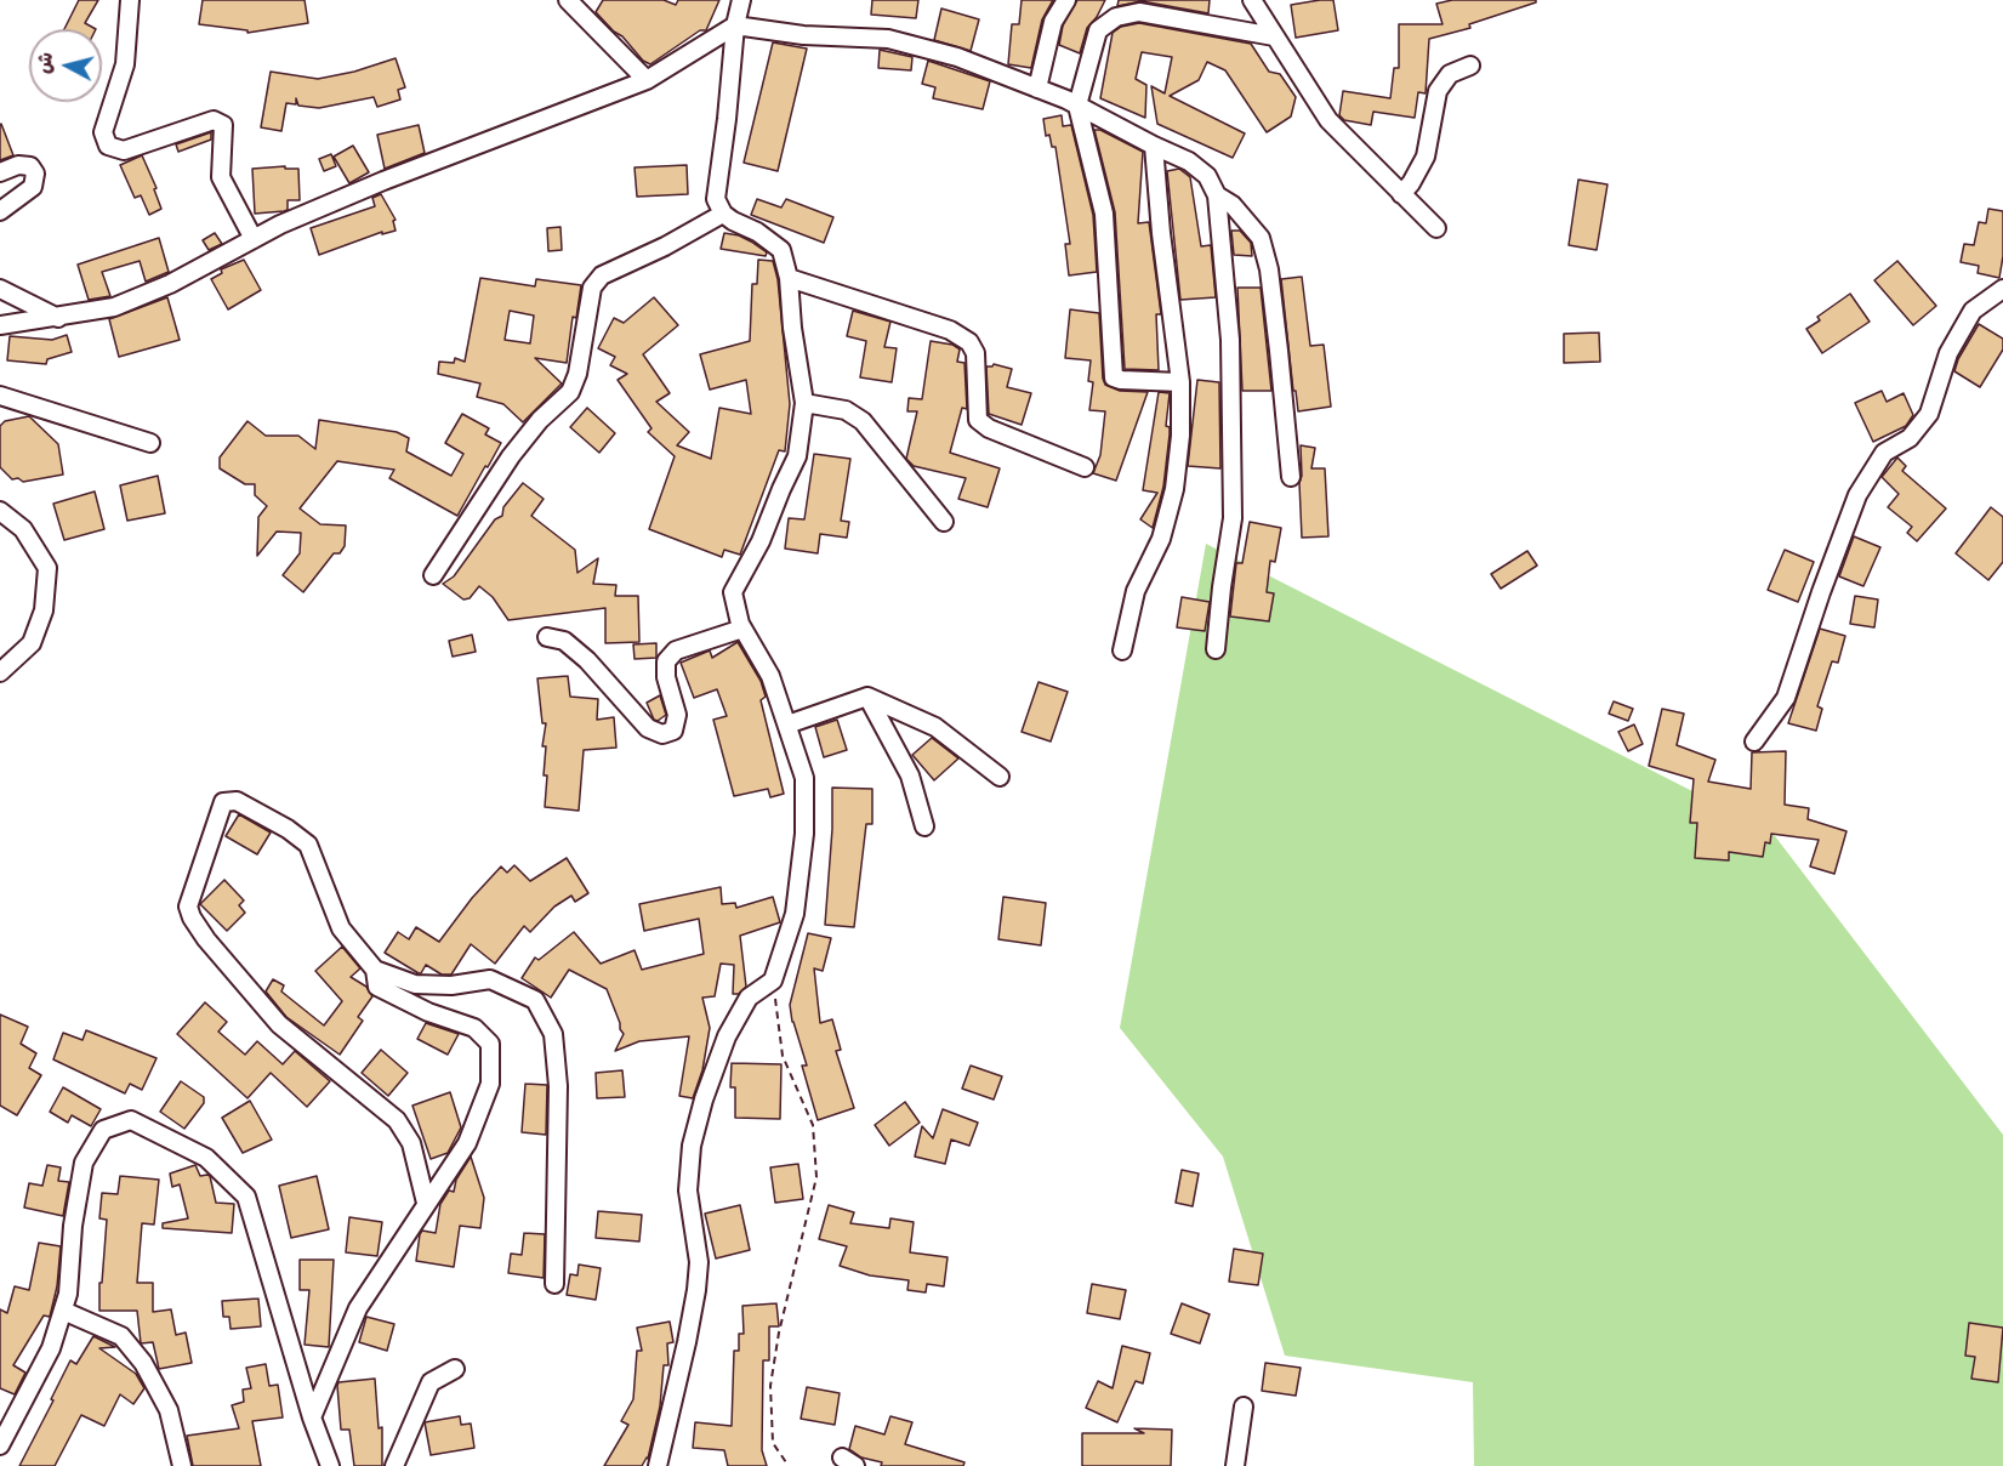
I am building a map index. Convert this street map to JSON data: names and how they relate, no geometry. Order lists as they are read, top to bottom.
{
  "north": "left"
}
